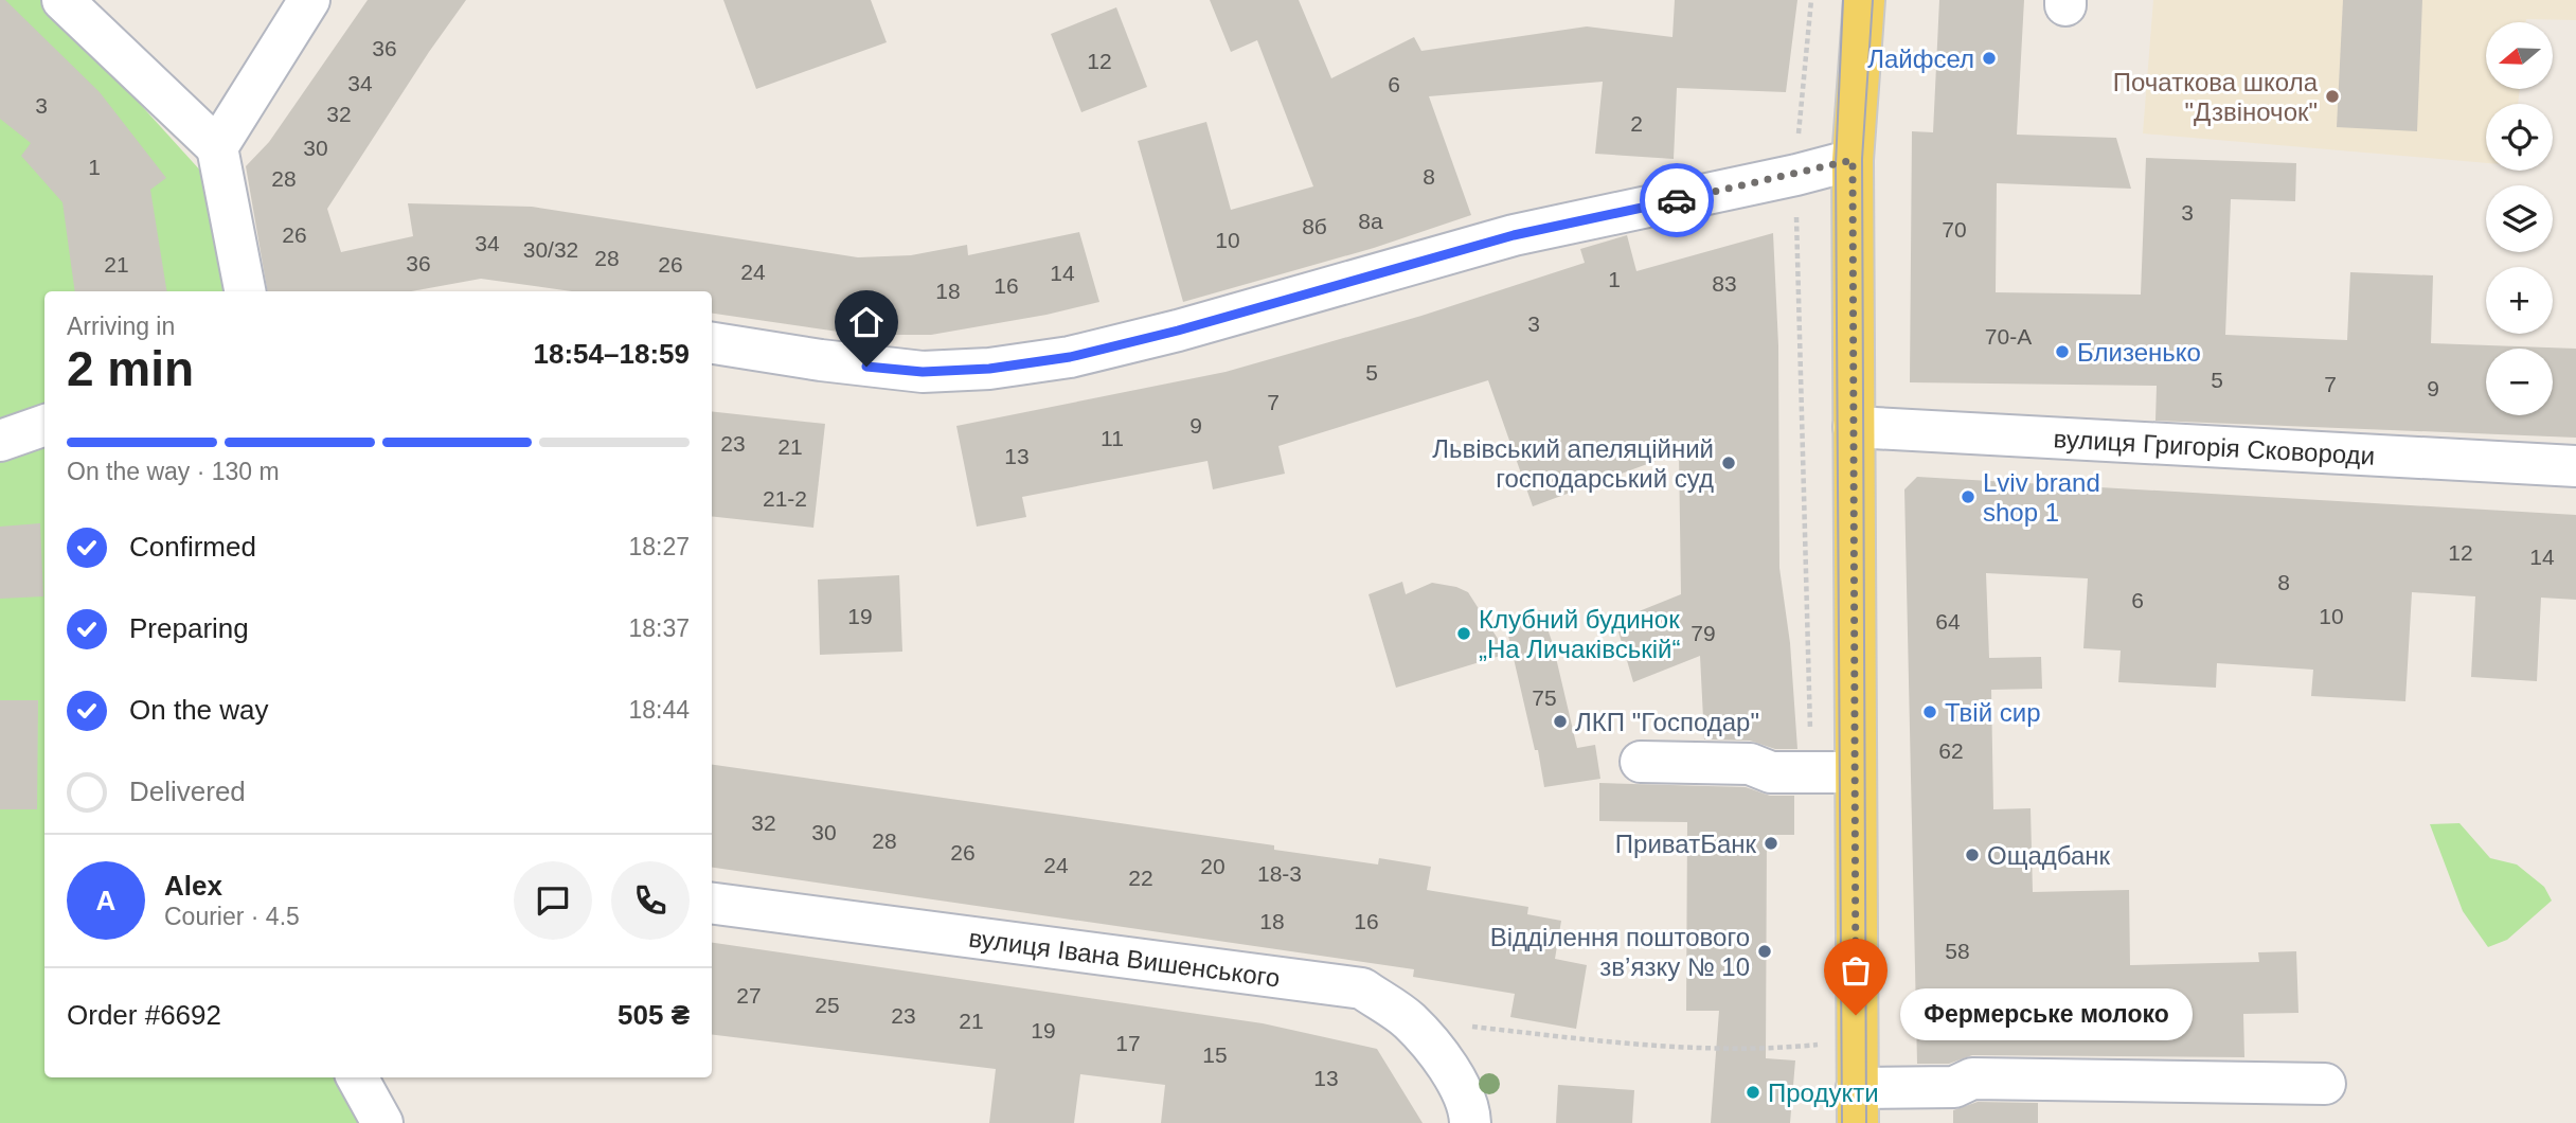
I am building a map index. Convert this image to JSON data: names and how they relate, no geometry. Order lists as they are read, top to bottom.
{
  "streets": {
    "street": ["вулиця Григорія Сковороди", "вулиця Івана Вишенського"]
  },
  "places": [
    "Лайфсел",
    "Початкова школа \"Дзвіночок\"",
    "Близенько",
    "Львівський апеляційний господарський суд",
    "Lviv brand shop 1",
    "Клубний будинок „На Личаківській“",
    "Твій сир",
    "ЛКП \"Господар\"",
    "ПриватБанк",
    "Ощадбанк",
    "Відділення поштового зв’язку № 10",
    "Фермерське молоко",
    "Продукти"
  ],
  "house_numbers": [
    "36",
    "12",
    "34",
    "6",
    "3",
    "32",
    "2",
    "30",
    "1",
    "8",
    "28",
    "3",
    "8а",
    "8б",
    "70",
    "26",
    "10",
    "34",
    "30/32",
    "28",
    "36",
    "21",
    "26",
    "24",
    "14",
    "1",
    "83",
    "16",
    "18",
    "3",
    "70-А",
    "5",
    "5",
    "7",
    "9",
    "7",
    "9",
    "11",
    "23",
    "21",
    "13",
    "21-2",
    "12",
    "14",
    "8",
    "6",
    "19",
    "10",
    "64",
    "79",
    "75",
    "62",
    "32",
    "30",
    "28",
    "26",
    "24",
    "20",
    "18-3",
    "22",
    "18",
    "16",
    "58",
    "27",
    "25",
    "23",
    "21",
    "19",
    "17",
    "15",
    "13"
  ],
  "north": "left",
  "page": {
    "map_buttons": ["+", "−"],
    "heading": ["2 min", "Arriving in", "18:54–18:59"],
    "panel": [
      "Alex",
      "Courier · 4.5",
      "Order #6692",
      "505 ₴"
    ],
    "bar": "On the way · 130 m",
    "list": [
      ["Confirmed", "18:27"],
      ["Preparing", "18:37"],
      ["On the way", "18:44"],
      "Delivered"
    ],
    "round": "A",
    "bubble": "Фермерське молоко"
  }
}
